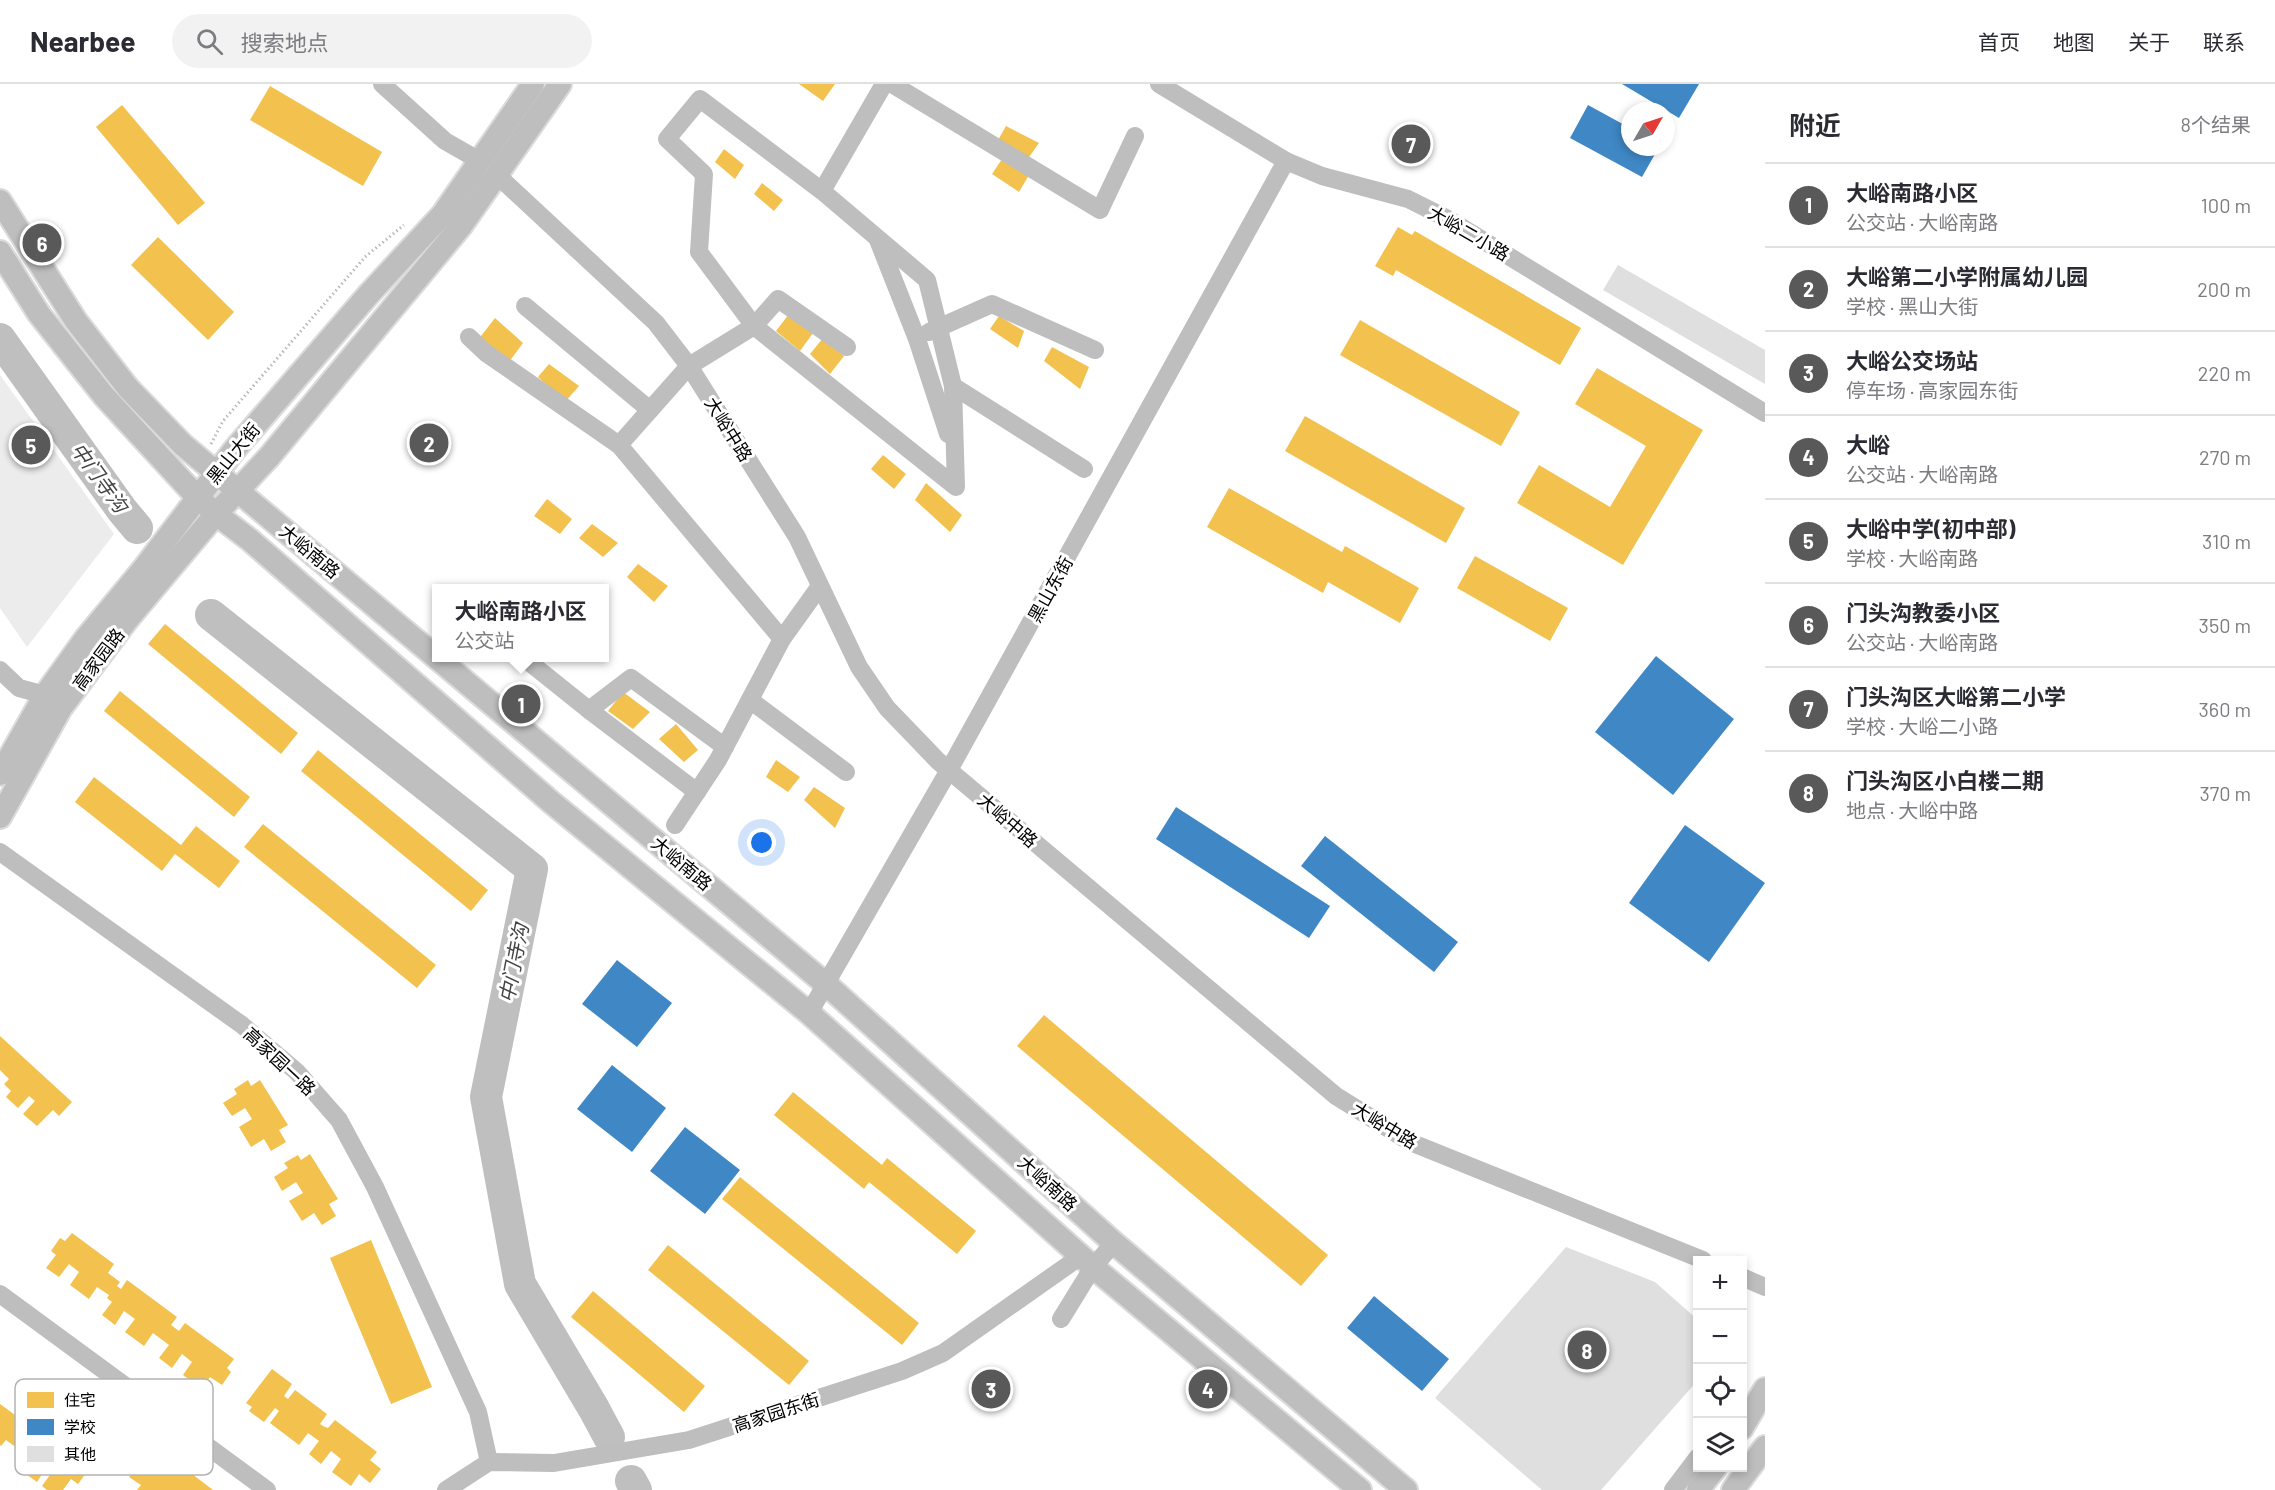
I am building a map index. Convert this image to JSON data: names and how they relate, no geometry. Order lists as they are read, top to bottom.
{
  "streets": {
    "main road": ["黑山大街", "大峪南路", "高家园路"],
    "street": [
      "大峪二小路",
      "大峪中路",
      "黑山东街",
      "高家园一路",
      "高家园东街"
    ]
  },
  "crossings": [
    ["大峪二小路", "黑山东街"],
    ["大峪中路", "黑山大街"],
    ["大峪中路", "黑山东街"],
    ["黑山大街", "大峪南路"],
    ["黑山大街", "高家园路"],
    ["大峪南路", "黑山东街"],
    ["大峪南路", "高家园路"],
    ["大峪南路", "高家园东街"],
    ["高家园一路", "高家园东街"]
  ],
  "water": ["中门寺沟"],
  "legend": ["住宅", "学校", "其他"],
  "north": "top right",
  "page": {
    "header": "Nearbee",
    "search": "搜索地点",
    "nav": [
      "首页",
      "地图",
      "关于",
      "联系"
    ],
    "heading": ["附近", "8个结果"],
    "pins": [
      "7",
      "6",
      "2",
      "5",
      "1",
      "8",
      "3",
      "4"
    ],
    "list": [
      {
        "mark": "1",
        "name": "大峪南路小区",
        "note": "公交站 · 大峪南路",
        "value": "100 m"
      },
      {
        "mark": "2",
        "name": "大峪第二小学附属幼儿园",
        "note": "学校 · 黑山大街",
        "value": "200 m"
      },
      {
        "mark": "3",
        "name": "大峪公交场站",
        "note": "停车场 · 高家园东街",
        "value": "220 m"
      },
      {
        "mark": "4",
        "name": "大峪",
        "note": "公交站 · 大峪南路",
        "value": "270 m"
      },
      {
        "mark": "5",
        "name": "大峪中学(初中部)",
        "note": "学校 · 大峪南路",
        "value": "310 m"
      },
      {
        "mark": "6",
        "name": "门头沟教委小区",
        "note": "公交站 · 大峪南路",
        "value": "350 m"
      },
      {
        "mark": "7",
        "name": "门头沟区大峪第二小学",
        "note": "学校 · 大峪二小路",
        "value": "360 m"
      },
      {
        "mark": "8",
        "name": "门头沟区小白楼二期",
        "note": "地点 · 大峪中路",
        "value": "370 m"
      }
    ],
    "popup": ["大峪南路小区", "公交站"],
    "map_buttons": ["+", "−"]
  }
}
